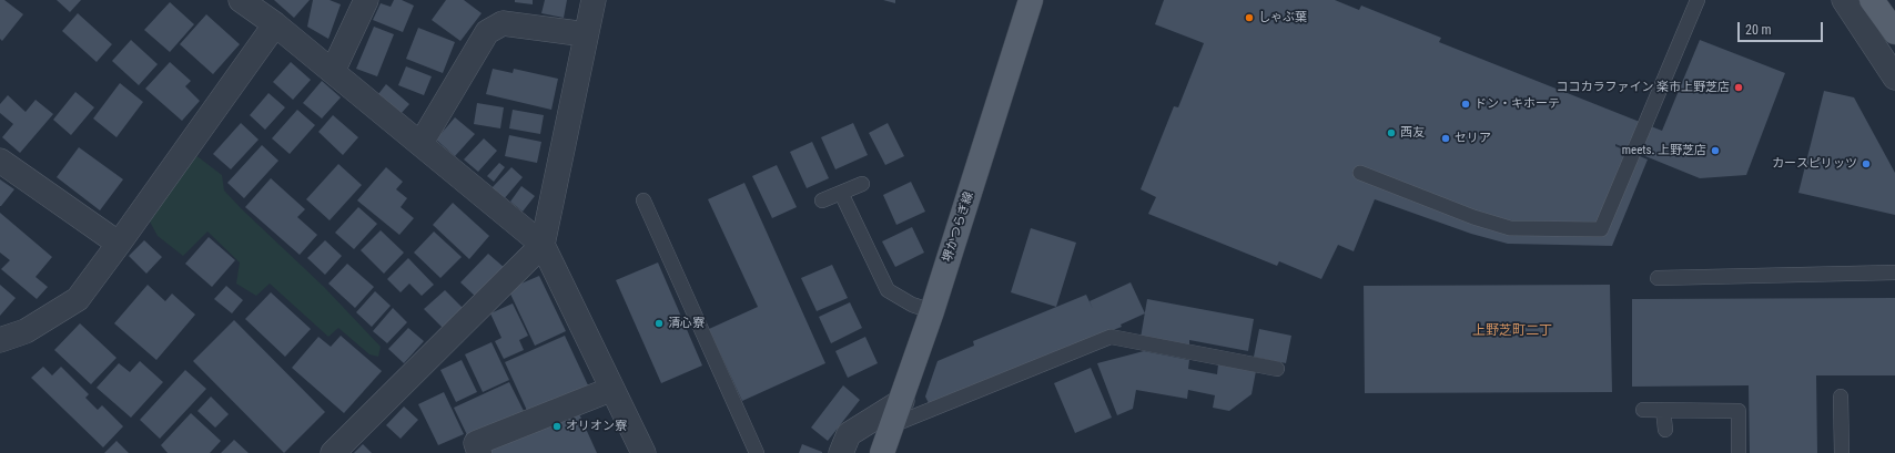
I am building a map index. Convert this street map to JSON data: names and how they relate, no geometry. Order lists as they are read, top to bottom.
{
  "streets": {
    "main road": ["堺かつらぎ線"]
  },
  "districts": ["上野芝町二丁"],
  "places": [
    "しゃぶ葉",
    "ココカラファイン 楽市上野芝店",
    "ドン・キホーテ",
    "西友",
    "セリア",
    "meets. 上野芝店",
    "カースピリッツ",
    "清心寮",
    "オリオン寮"
  ],
  "scale_bar": "20 m"
}
